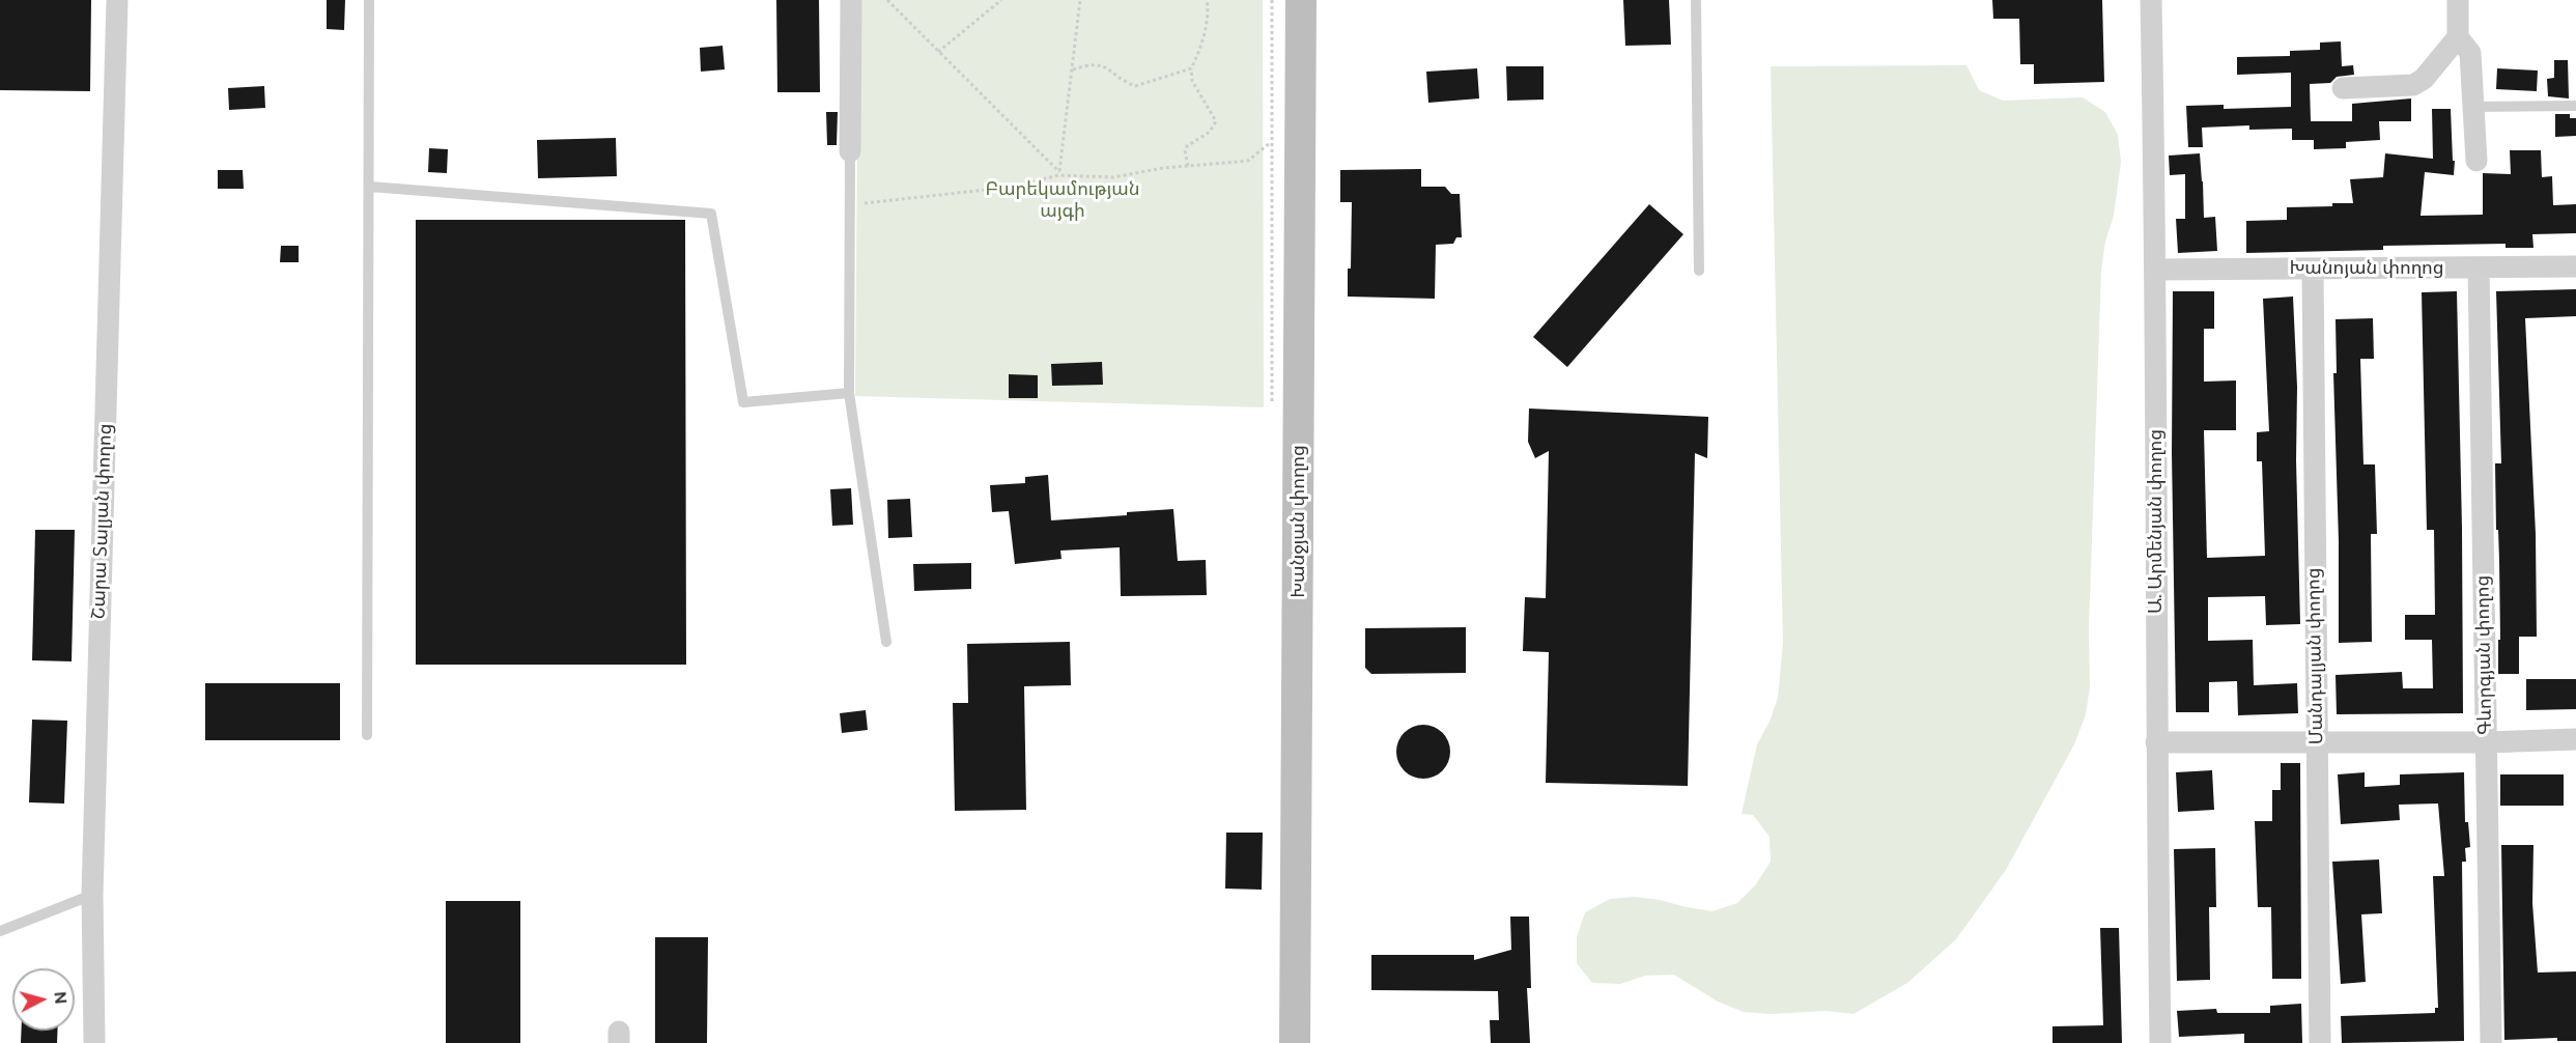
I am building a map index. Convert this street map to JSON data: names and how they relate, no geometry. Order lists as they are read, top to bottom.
{
  "streets": {
    "main road": ["Խանջյան փողոց"],
    "street": [
      "Խանոյան փողոց",
      "Շարա Տալյան փողոց",
      "Ա. Արմենյան փողոց",
      "Գևորգյան փողոց",
      "Մանդալյան փողոց"
    ]
  },
  "crossings": [
    ["Խանոյան փողոց", "Ա. Արմենյան փողոց"],
    ["Խանոյան փողոց", "Գևորգյան փողոց"],
    ["Խանոյան փողոց", "Մանդալյան փողոց"]
  ],
  "parks": ["Բարեկամության այգի"],
  "north": "right"
}
